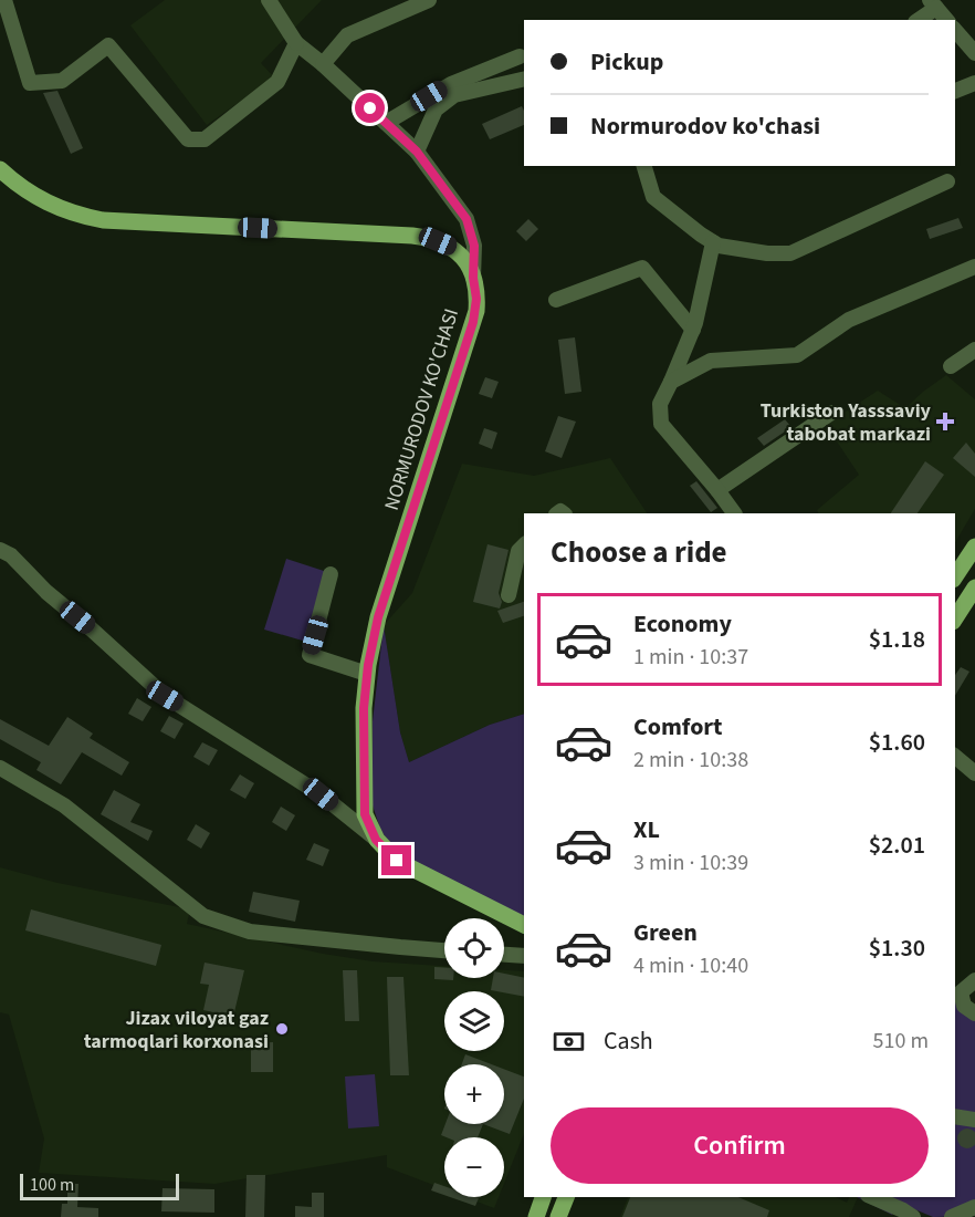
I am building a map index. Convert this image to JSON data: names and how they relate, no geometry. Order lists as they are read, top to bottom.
{
  "streets": {
    "main road": ["NORMURODOV KO'CHASI"]
  },
  "places": {
    "health": ["Turkiston Yasssaviy tabobat markazi"],
    "other": ["Jizax viloyat gaz tarmoqlari korxonasi"]
  },
  "scale_bar": "100 m",
  "page": {
    "banner": ["Pickup", "Normurodov ko'chasi"],
    "heading": "Choose a ride",
    "list": [
      {
        "name": "Economy",
        "note": "1 min · 10:37",
        "value": "$1.18"
      },
      {
        "name": "Comfort",
        "note": "2 min · 10:38",
        "value": "$1.60"
      },
      {
        "name": "XL",
        "note": "3 min · 10:39",
        "value": "$2.01"
      },
      {
        "name": "Green",
        "note": "4 min · 10:40",
        "value": "$1.30"
      }
    ],
    "map_buttons": ["+", "−"],
    "pay": ["Cash", "510 m"],
    "buttons": "Confirm",
    "scale": "100 m"
  }
}
